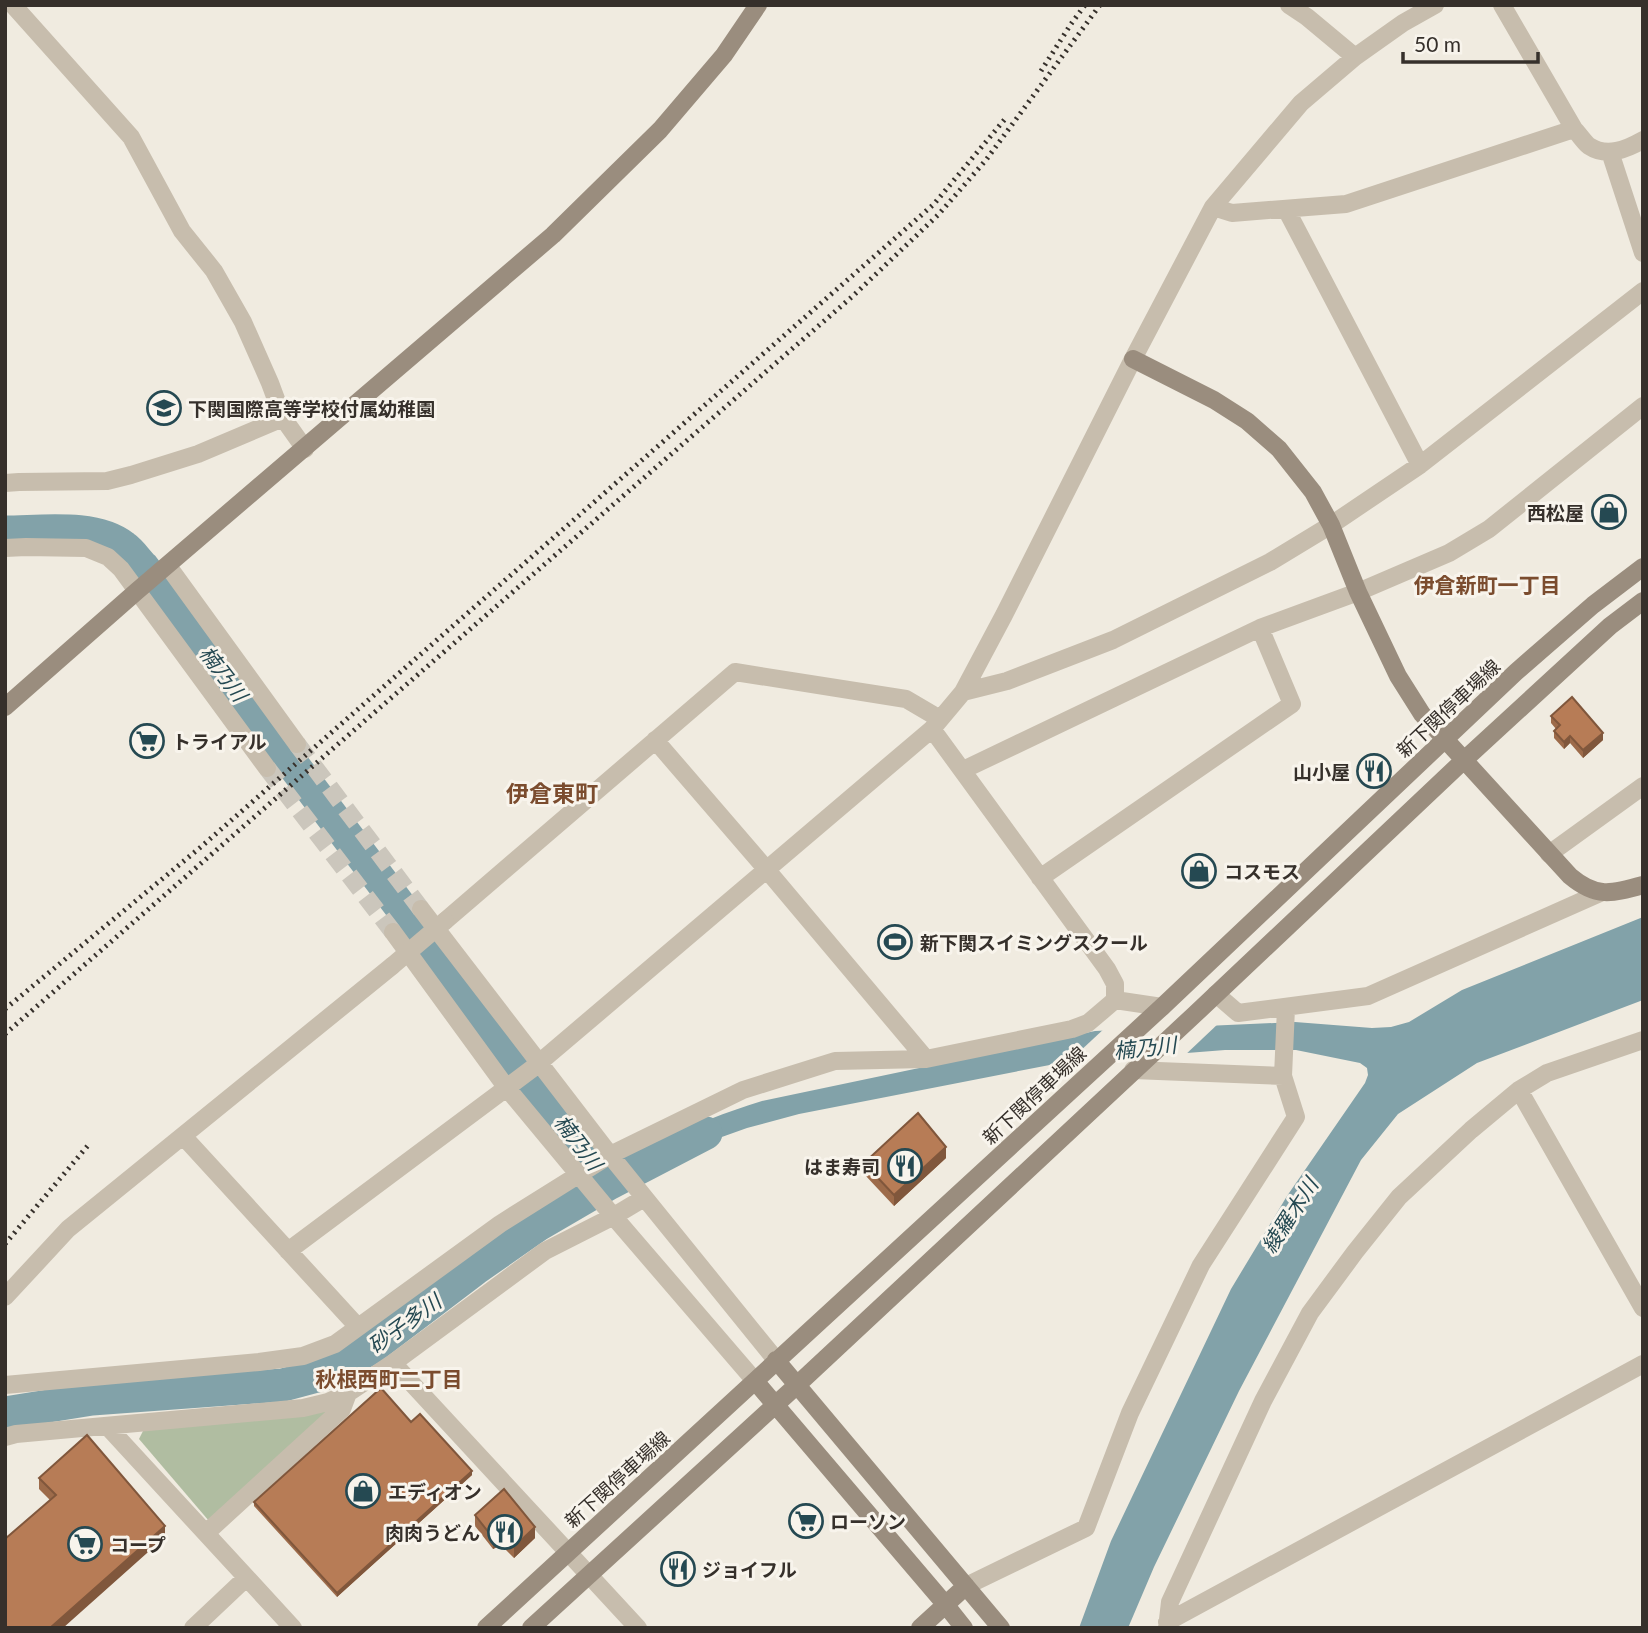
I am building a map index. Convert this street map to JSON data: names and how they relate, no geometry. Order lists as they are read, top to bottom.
{
  "streets": {
    "main road": ["新下関停車場線"]
  },
  "districts": ["伊倉新町一丁目", "伊倉東町", "秋根西町二丁目"],
  "water": ["楠乃川", "綾羅木川", "砂子多川"],
  "places": {
    "school or university": ["下関国際高等学校付属幼稚園"],
    "shop": ["西松屋", "コスモス", "エディオン"],
    "supermarket": ["トライアル", "ローソン", "コープ"],
    "restaurant": [
      "山小屋",
      "はま寿司",
      "肉肉うどん",
      "ジョイフル"
    ],
    "sports": ["新下関スイミングスクール"]
  },
  "scale_bar": "50 m"
}
